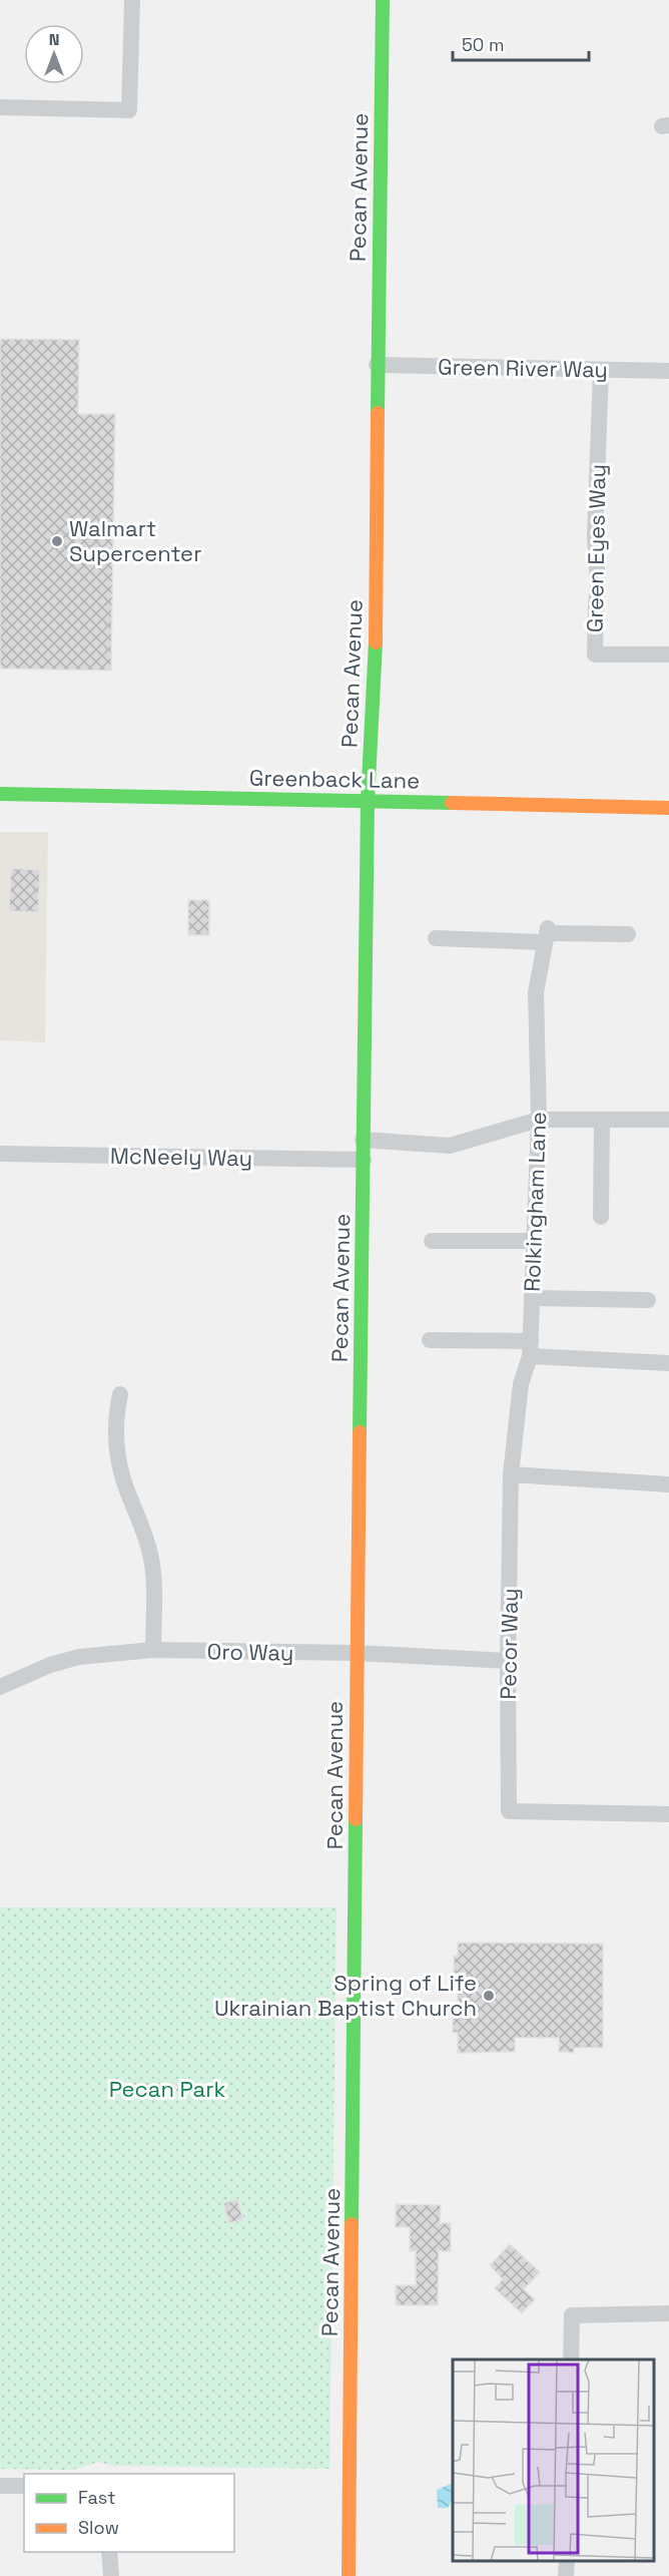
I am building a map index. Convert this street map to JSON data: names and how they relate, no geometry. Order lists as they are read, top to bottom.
{
  "streets": {
    "street": [
      "Pecan Avenue",
      "Green River Way",
      "Green Eyes Way",
      "Greenback Lane",
      "McNeely Way",
      "Rolkingham Lane",
      "Pecor Way",
      "Oro Way"
    ]
  },
  "crossings": [
    ["Pecan Avenue", "Green River Way"],
    ["Pecan Avenue", "Greenback Lane"],
    ["Pecan Avenue", "McNeely Way"],
    ["Pecan Avenue", "Oro Way"],
    ["Green River Way", "Green Eyes Way"],
    ["Rolkingham Lane", "Pecor Way"],
    ["Pecor Way", "Oro Way"]
  ],
  "parks": ["Pecan Park"],
  "places": ["Walmart Supercenter", "Spring of Life Ukrainian Baptist Church"],
  "legend": ["Fast", "Slow"],
  "scale_bar": "50 m",
  "north": "top"
}
